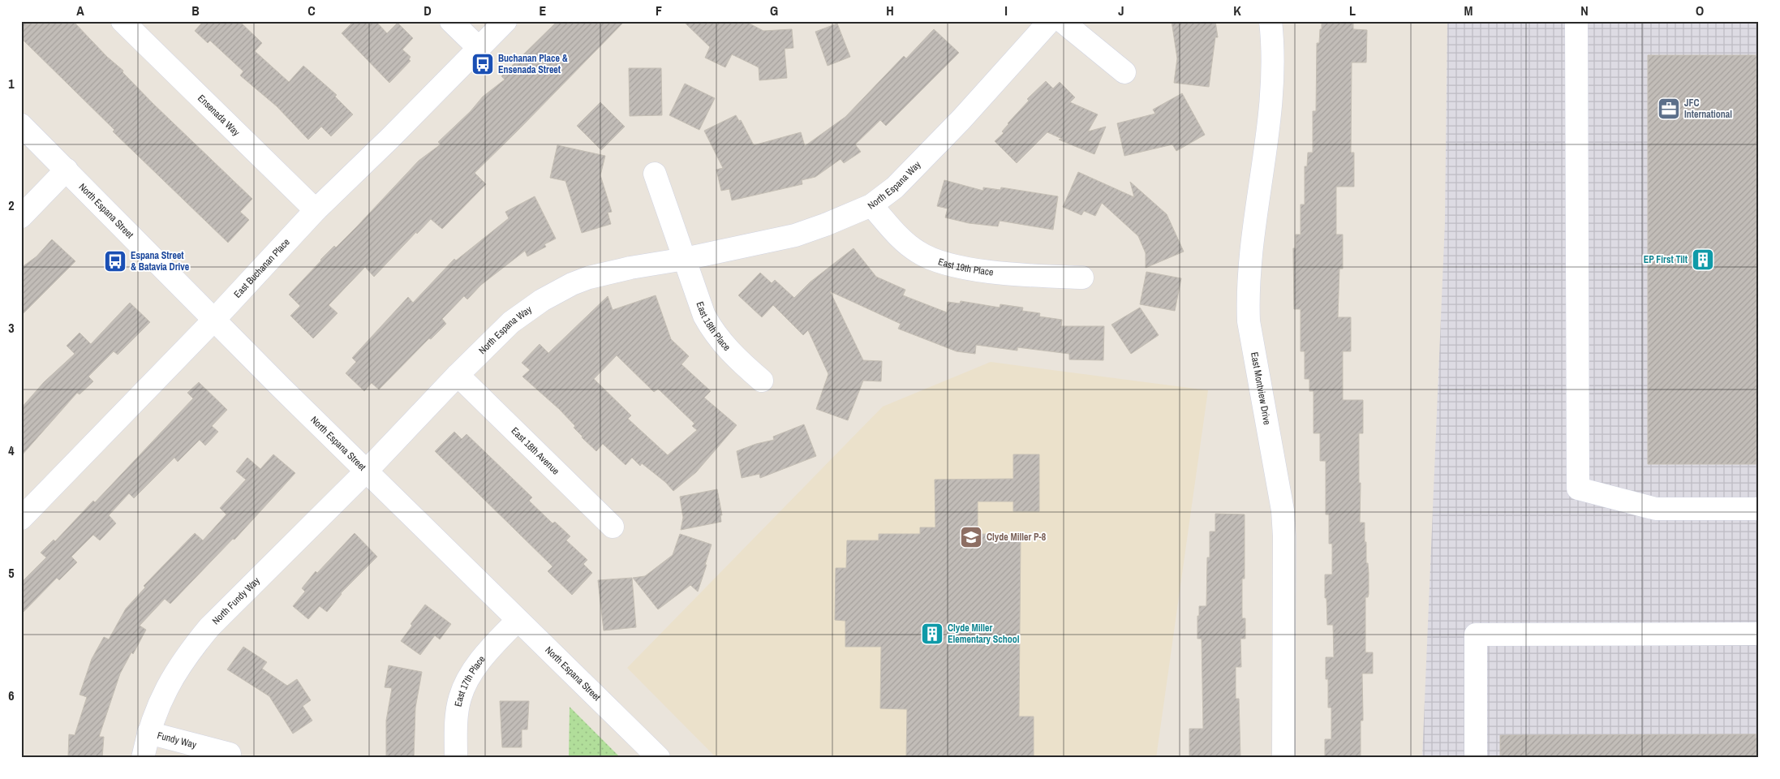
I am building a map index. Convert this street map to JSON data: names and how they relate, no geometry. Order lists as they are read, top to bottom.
{
  "streets": {
    "street": [
      "Ensenada Way",
      "North Espana Way",
      "North Espana Street",
      "East 19th Place",
      "East Buchanan Place",
      "East 18th Place",
      "East Montview Drive",
      "East 18th Avenue",
      "North Fundy Way",
      "East 17th Place",
      "Fundy Way"
    ]
  },
  "crossings": [
    ["Ensenada Way", "East Buchanan Place"],
    ["North Espana Way", "North Espana Street"],
    ["North Espana Way", "East 19th Place"],
    ["North Espana Way", "East 18th Place"],
    ["North Espana Way", "East 18th Avenue"],
    ["North Espana Way", "North Fundy Way"],
    ["North Espana Street", "East Buchanan Place"],
    ["North Espana Street", "North Fundy Way"],
    ["North Espana Street", "East 17th Place"],
    ["North Fundy Way", "Fundy Way"]
  ],
  "places": {
    "bus stop": ["Buchanan Place & Ensenada Street", "Espana Street & Batavia Drive"],
    "office": ["JFC International"],
    "building": ["EP First Tilt", "Clyde Miller Elementary School"],
    "school or university": ["Clyde Miller P-8"]
  },
  "grid": {
    "columns": [
      "A",
      "B",
      "C",
      "D",
      "E",
      "F",
      "G",
      "H",
      "I",
      "J",
      "K",
      "L",
      "M",
      "N",
      "O"
    ],
    "rows": [
      "1",
      "2",
      "3",
      "4",
      "5",
      "6"
    ]
  }
}
